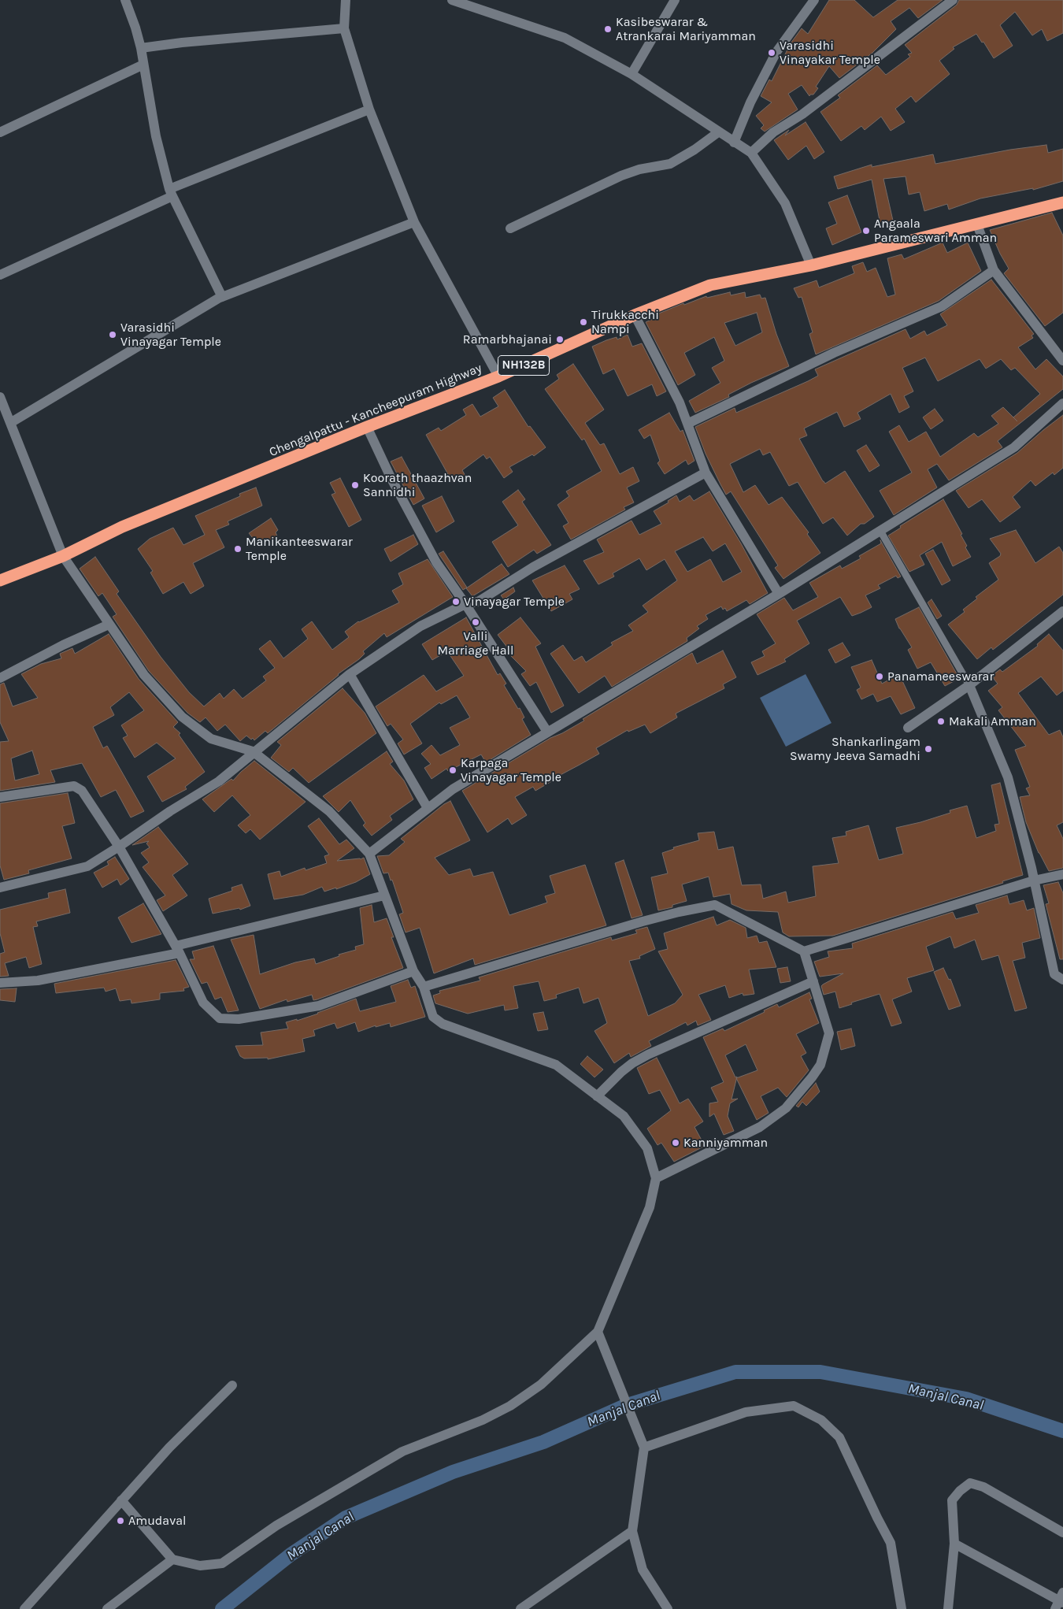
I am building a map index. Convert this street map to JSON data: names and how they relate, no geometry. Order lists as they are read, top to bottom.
{
  "streets": {
    "highway": ["NH132B", "Chengalpattu - Kancheepuram Highway"]
  },
  "water": ["Manjal Canal"],
  "places": [
    "Kasibeswarar & Atrankarai Mariyamman",
    "Varasidhi Vinayakar Temple",
    "Angaala Parameswari Amman",
    "Tirukkacchi Nampi",
    "Varasidhi Vinayagar Temple",
    "Ramarbhajanai",
    "Koorath thaazhvan Sannidhi",
    "Manikanteeswarar Temple",
    "Vinayagar Temple",
    "Valli Marriage Hall",
    "Panamaneeswarar",
    "Makali Amman",
    "Shankarlingam Swamy Jeeva Samadhi",
    "Karpaga Vinayagar Temple",
    "Kanniyamman",
    "Amudaval"
  ]
}
